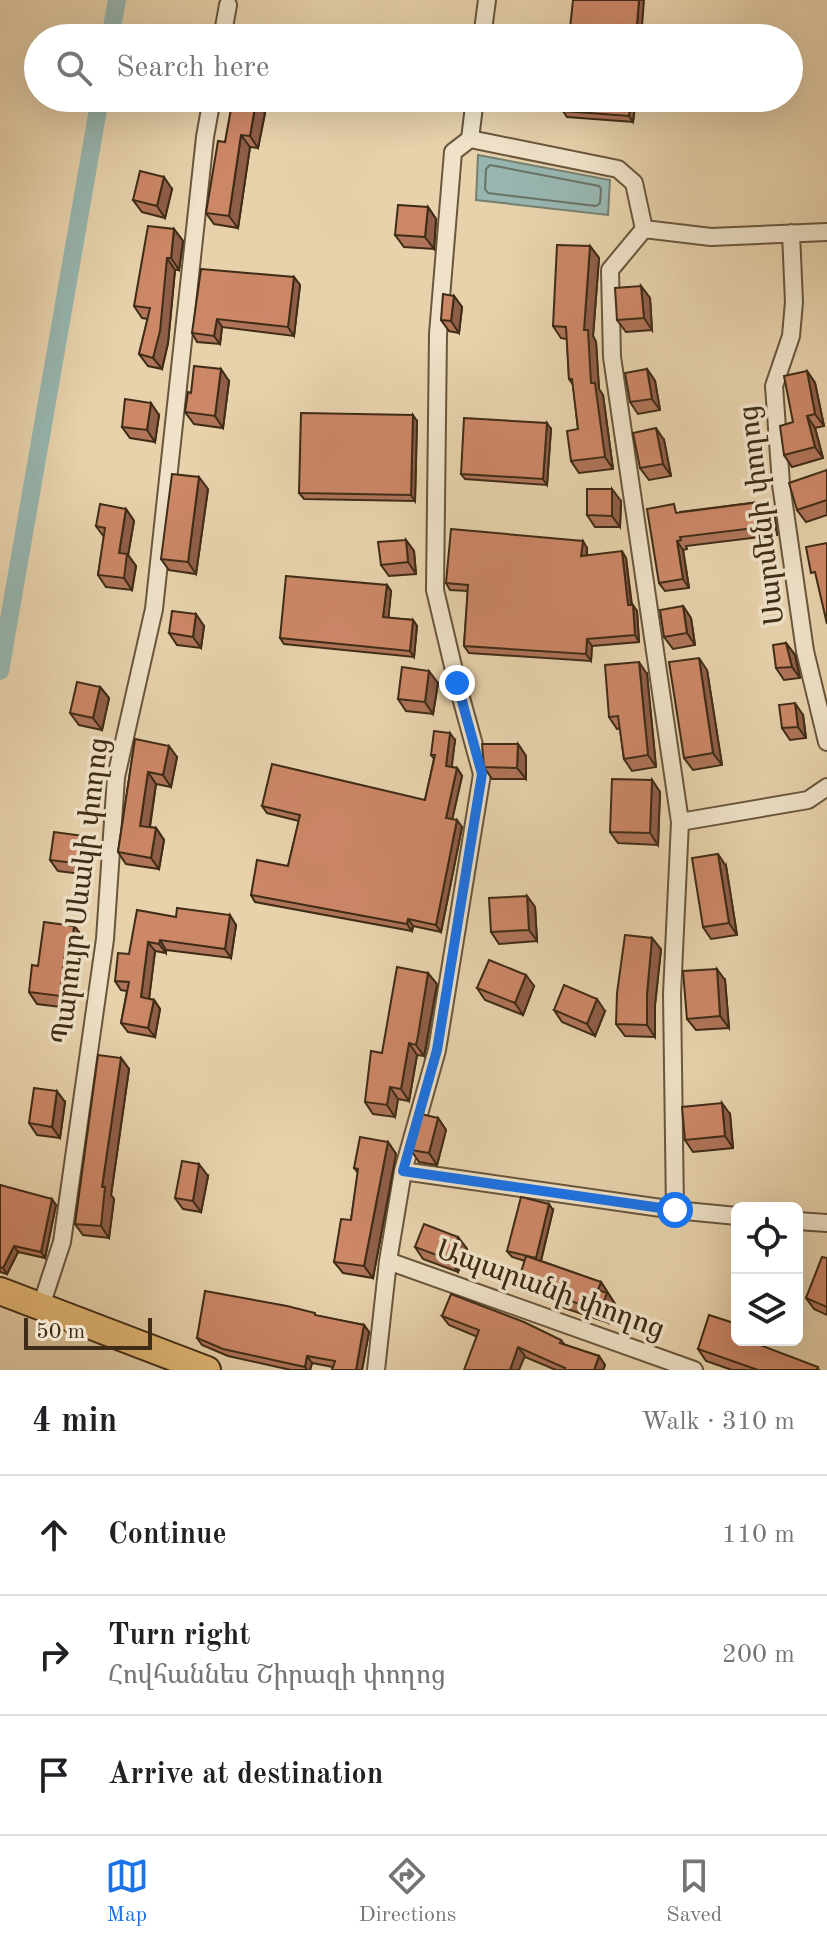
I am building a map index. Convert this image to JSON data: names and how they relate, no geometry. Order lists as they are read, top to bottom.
{
  "streets": {
    "street": ["Սարմենի փողոց", "Պարույր Սևակի փողոց", "Ապարանի փողոց"]
  },
  "scale_bar": "50 m",
  "page": {
    "search": "Search here",
    "scale": "50 m",
    "heading": ["4 min", "Walk · 310 m"],
    "list": [
      ["Continue", "110 m"],
      ["Turn right", "Հովհաննես Շիրազի փողոց", "200 m"],
      "Arrive at destination"
    ],
    "nav": ["Map", "Directions", "Saved"]
  }
}
